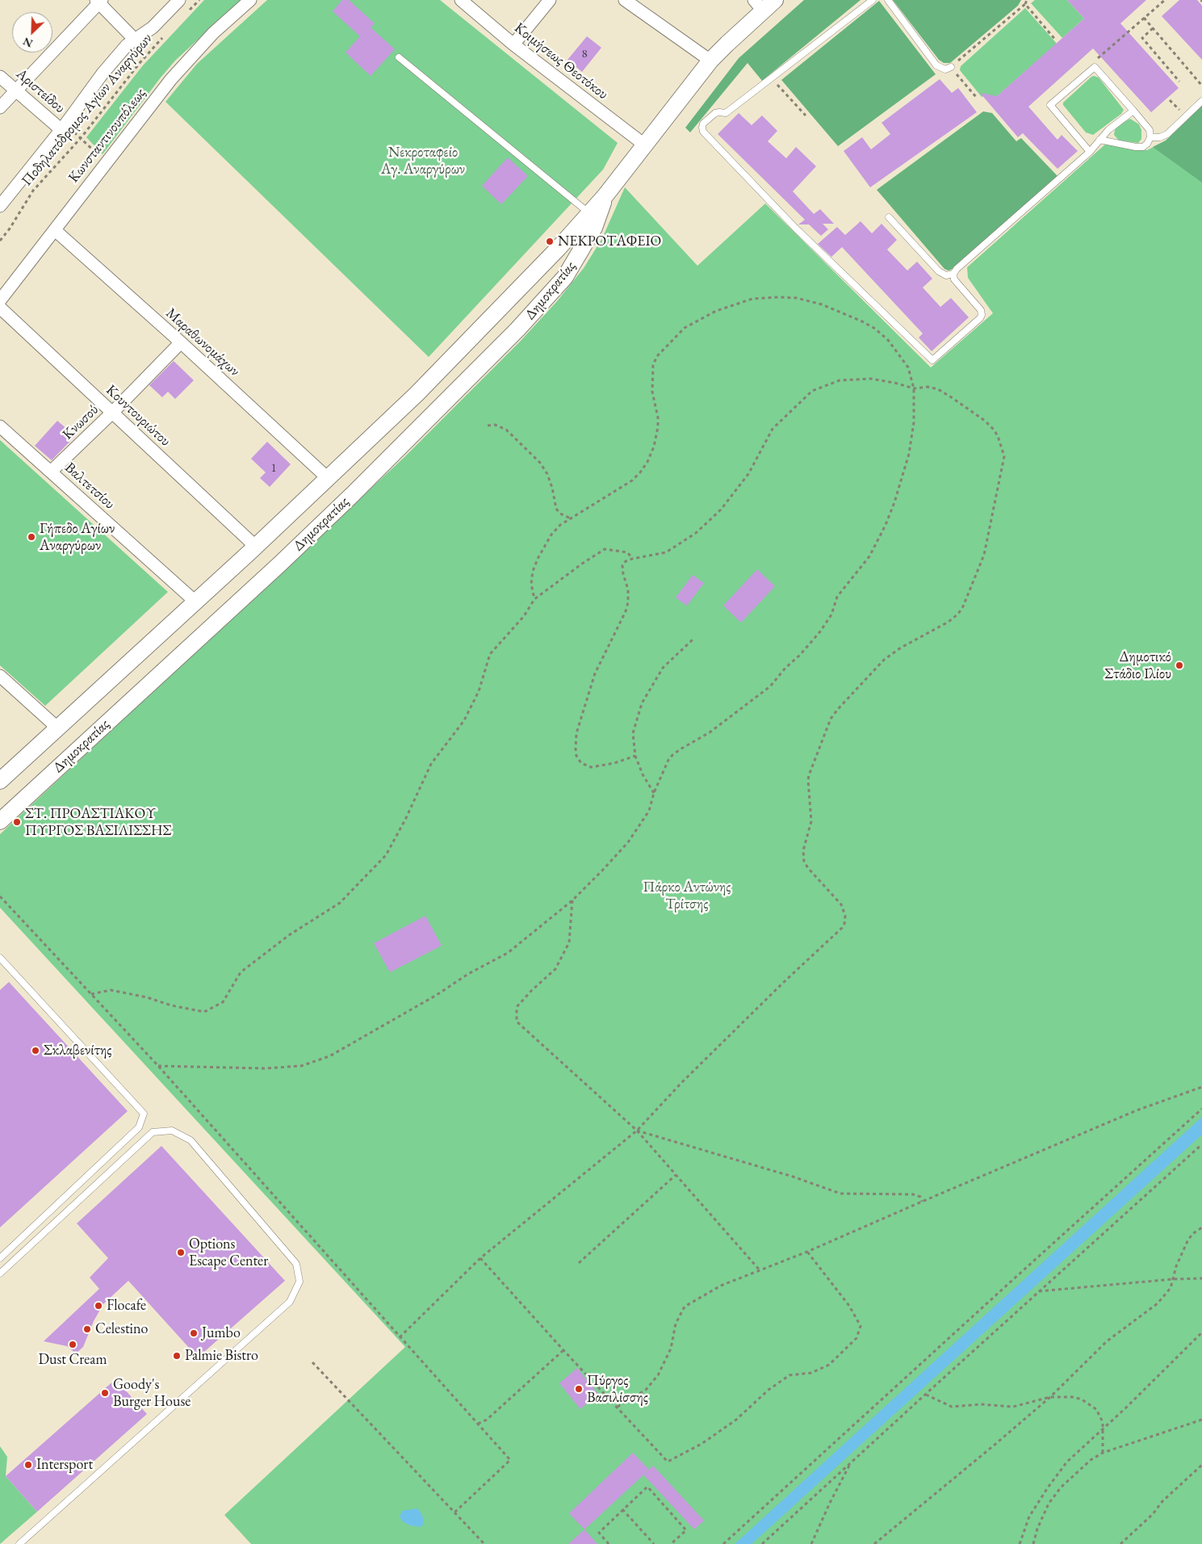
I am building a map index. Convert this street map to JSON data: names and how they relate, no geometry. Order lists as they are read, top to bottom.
{
  "streets": {
    "main road": ["Δημοκρατίας"],
    "street": [
      "Κοιμήσεως Θεοτόκου",
      "Αριστείδου",
      "Κωνσταντινουπόλεως",
      "Μαραθωνομάχων",
      "Κουντουριώτου",
      "Κνωσού",
      "Βαλτετσίου"
    ],
    "path": ["Ποδηλατόδρομος Αγίων Αναργύρων"]
  },
  "crossings": [
    ["Κοιμήσεως Θεοτόκου", "Δημοκρατίας"],
    ["Κωνσταντινουπόλεως", "Μαραθωνομάχων"],
    ["Δημοκρατίας", "Μαραθωνομάχων"],
    ["Δημοκρατίας", "Κουντουριώτου"],
    ["Δημοκρατίας", "Βαλτετσίου"],
    ["Μαραθωνομάχων", "Κνωσού"],
    ["Κουντουριώτου", "Κνωσού"],
    ["Κνωσού", "Βαλτετσίου"]
  ],
  "parks": ["Νεκροταφείο Αγ. Αναργύρων", "Πάρκο Αντώνης Τρίτσης"],
  "places": [
    "ΝΕΚΡΟΤΑΦΕΙΟ",
    "Γήπεδο Αγίων Αναργύρων",
    "Δημοτικό Στάδιο Ιλίου",
    "ΣΤ. ΠΡΟΑΣΤΙΑΚΟΥ ΠΥΡΓΟΣ ΒΑΣΙΛΙΣΣΗΣ",
    "Σκλαβενίτης",
    "Options Escape Center",
    "Flocafe",
    "Celestino",
    "Jumbo",
    "Dust Cream",
    "Palmie Bistro",
    "Πύργος Βασιλίσσης",
    "Goody's Burger House",
    "Intersport"
  ],
  "house_numbers": ["8", "1"],
  "north": "bottom left"
}
